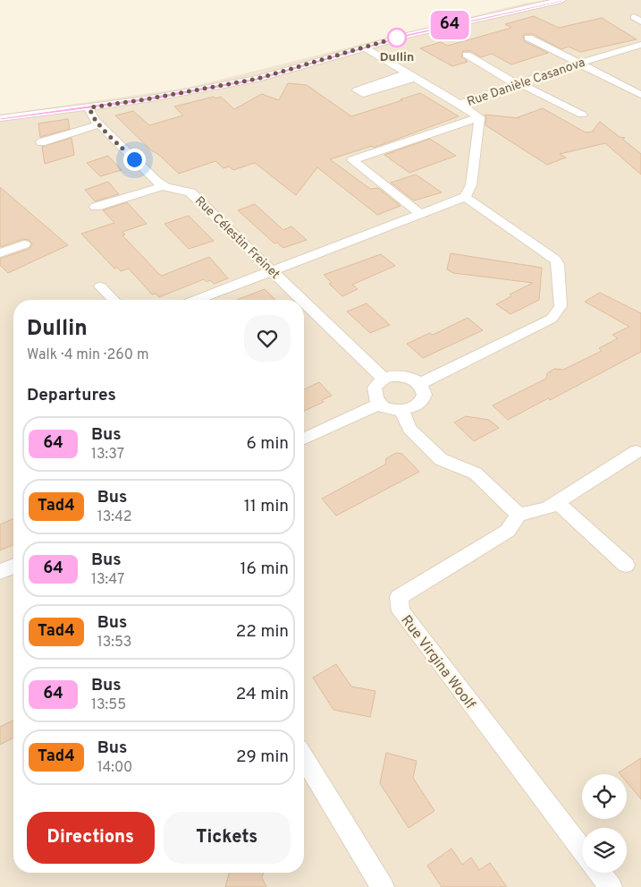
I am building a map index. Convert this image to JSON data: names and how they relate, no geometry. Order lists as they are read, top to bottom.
{
  "streets": {
    "street": ["Rue Danièle Casanova", "Rue Célestin Freinet", "Rue Virgina Woolf"]
  },
  "places": ["Dullin"],
  "lines": ["bus line 64"],
  "page": {
    "on_map": "64",
    "heading": [
      ["Dullin", "Walk · 4 min · 260 m"],
      "Departures"
    ],
    "list": [
      {
        "mark": "64",
        "name": "Bus",
        "note": "13:37",
        "value": "6 min"
      },
      {
        "mark": "Tad4",
        "name": "Bus",
        "note": "13:42",
        "value": "11 min"
      },
      {
        "mark": "64",
        "name": "Bus",
        "note": "13:47",
        "value": "16 min"
      },
      {
        "mark": "Tad4",
        "name": "Bus",
        "note": "13:53",
        "value": "22 min"
      },
      {
        "mark": "64",
        "name": "Bus",
        "note": "13:55",
        "value": "24 min"
      },
      {
        "mark": "Tad4",
        "name": "Bus",
        "note": "14:00",
        "value": "29 min"
      }
    ],
    "buttons": ["Directions", "Tickets"]
  }
}
